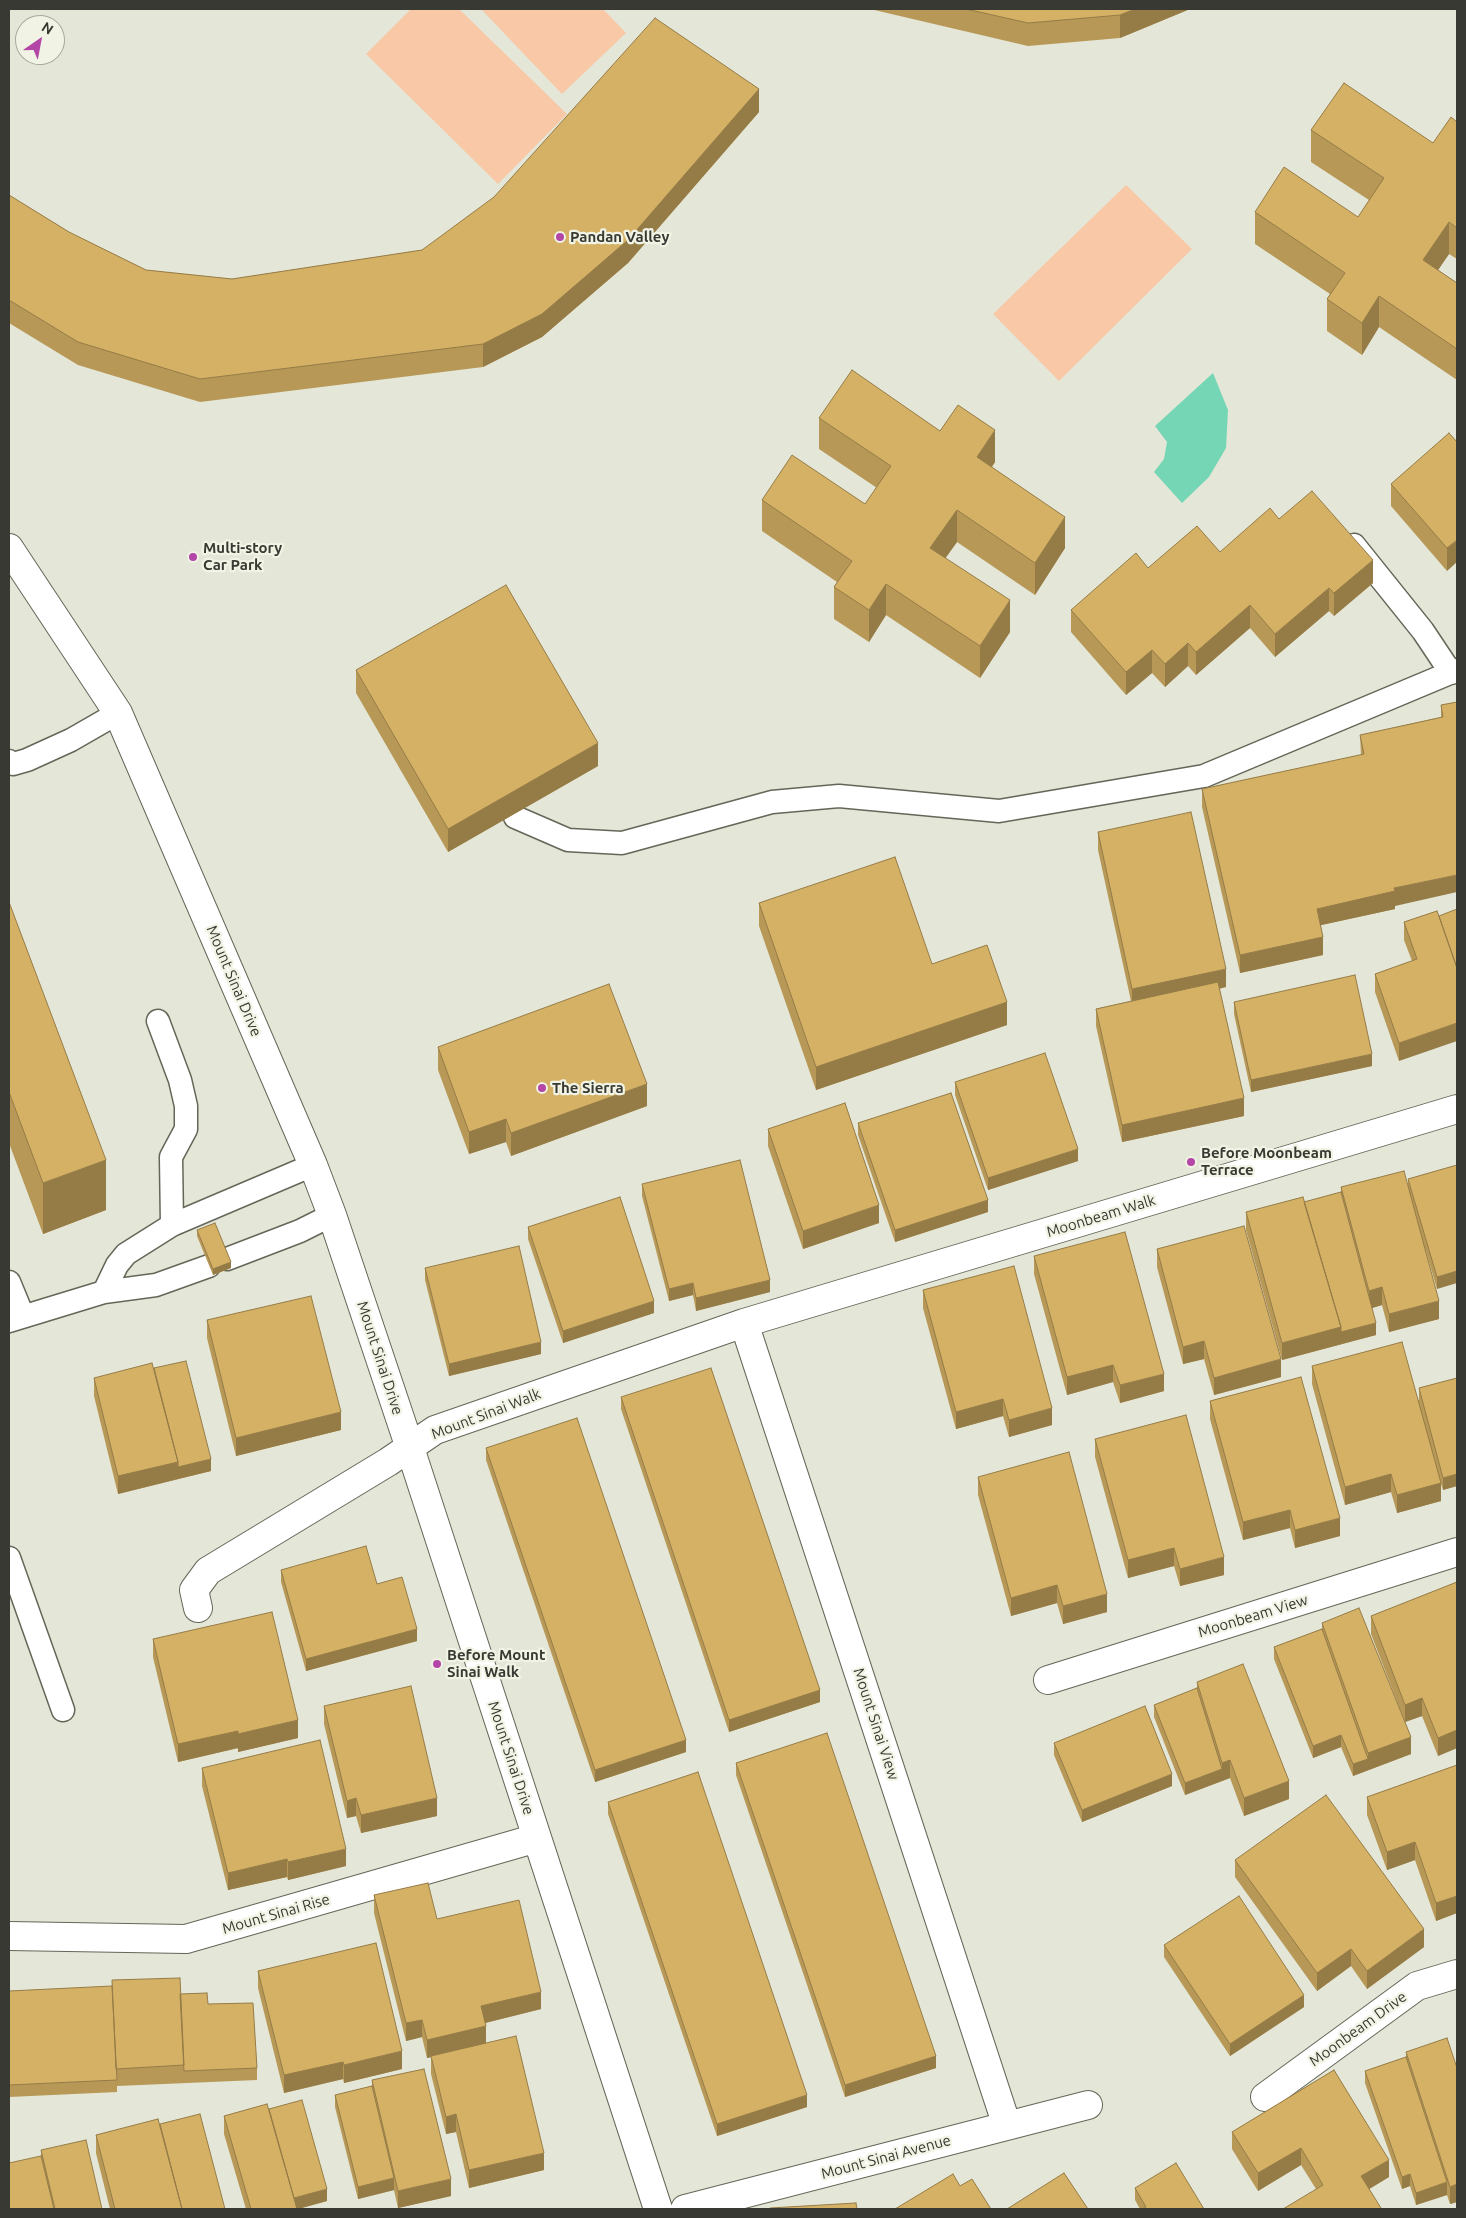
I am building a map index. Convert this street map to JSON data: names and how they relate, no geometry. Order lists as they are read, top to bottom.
{
  "streets": {
    "street": [
      "Mount Sinai Drive",
      "Moonbeam Walk",
      "Mount Sinai Walk",
      "Moonbeam View",
      "Mount Sinai View",
      "Mount Sinai Rise",
      "Moonbeam Drive",
      "Mount Sinai Avenue"
    ]
  },
  "crossings": [
    ["Mount Sinai Drive", "Mount Sinai Walk"],
    ["Mount Sinai Drive", "Mount Sinai Rise"],
    ["Moonbeam Walk", "Mount Sinai Walk"],
    ["Moonbeam Walk", "Mount Sinai View"],
    ["Mount Sinai Walk", "Mount Sinai View"],
    ["Mount Sinai View", "Mount Sinai Avenue"]
  ],
  "places": [
    "Pandan Valley",
    "Multi-story Car Park",
    "The Sierra",
    "Before Moonbeam Terrace",
    "Before Mount Sinai Walk"
  ],
  "north": "top right"
}
